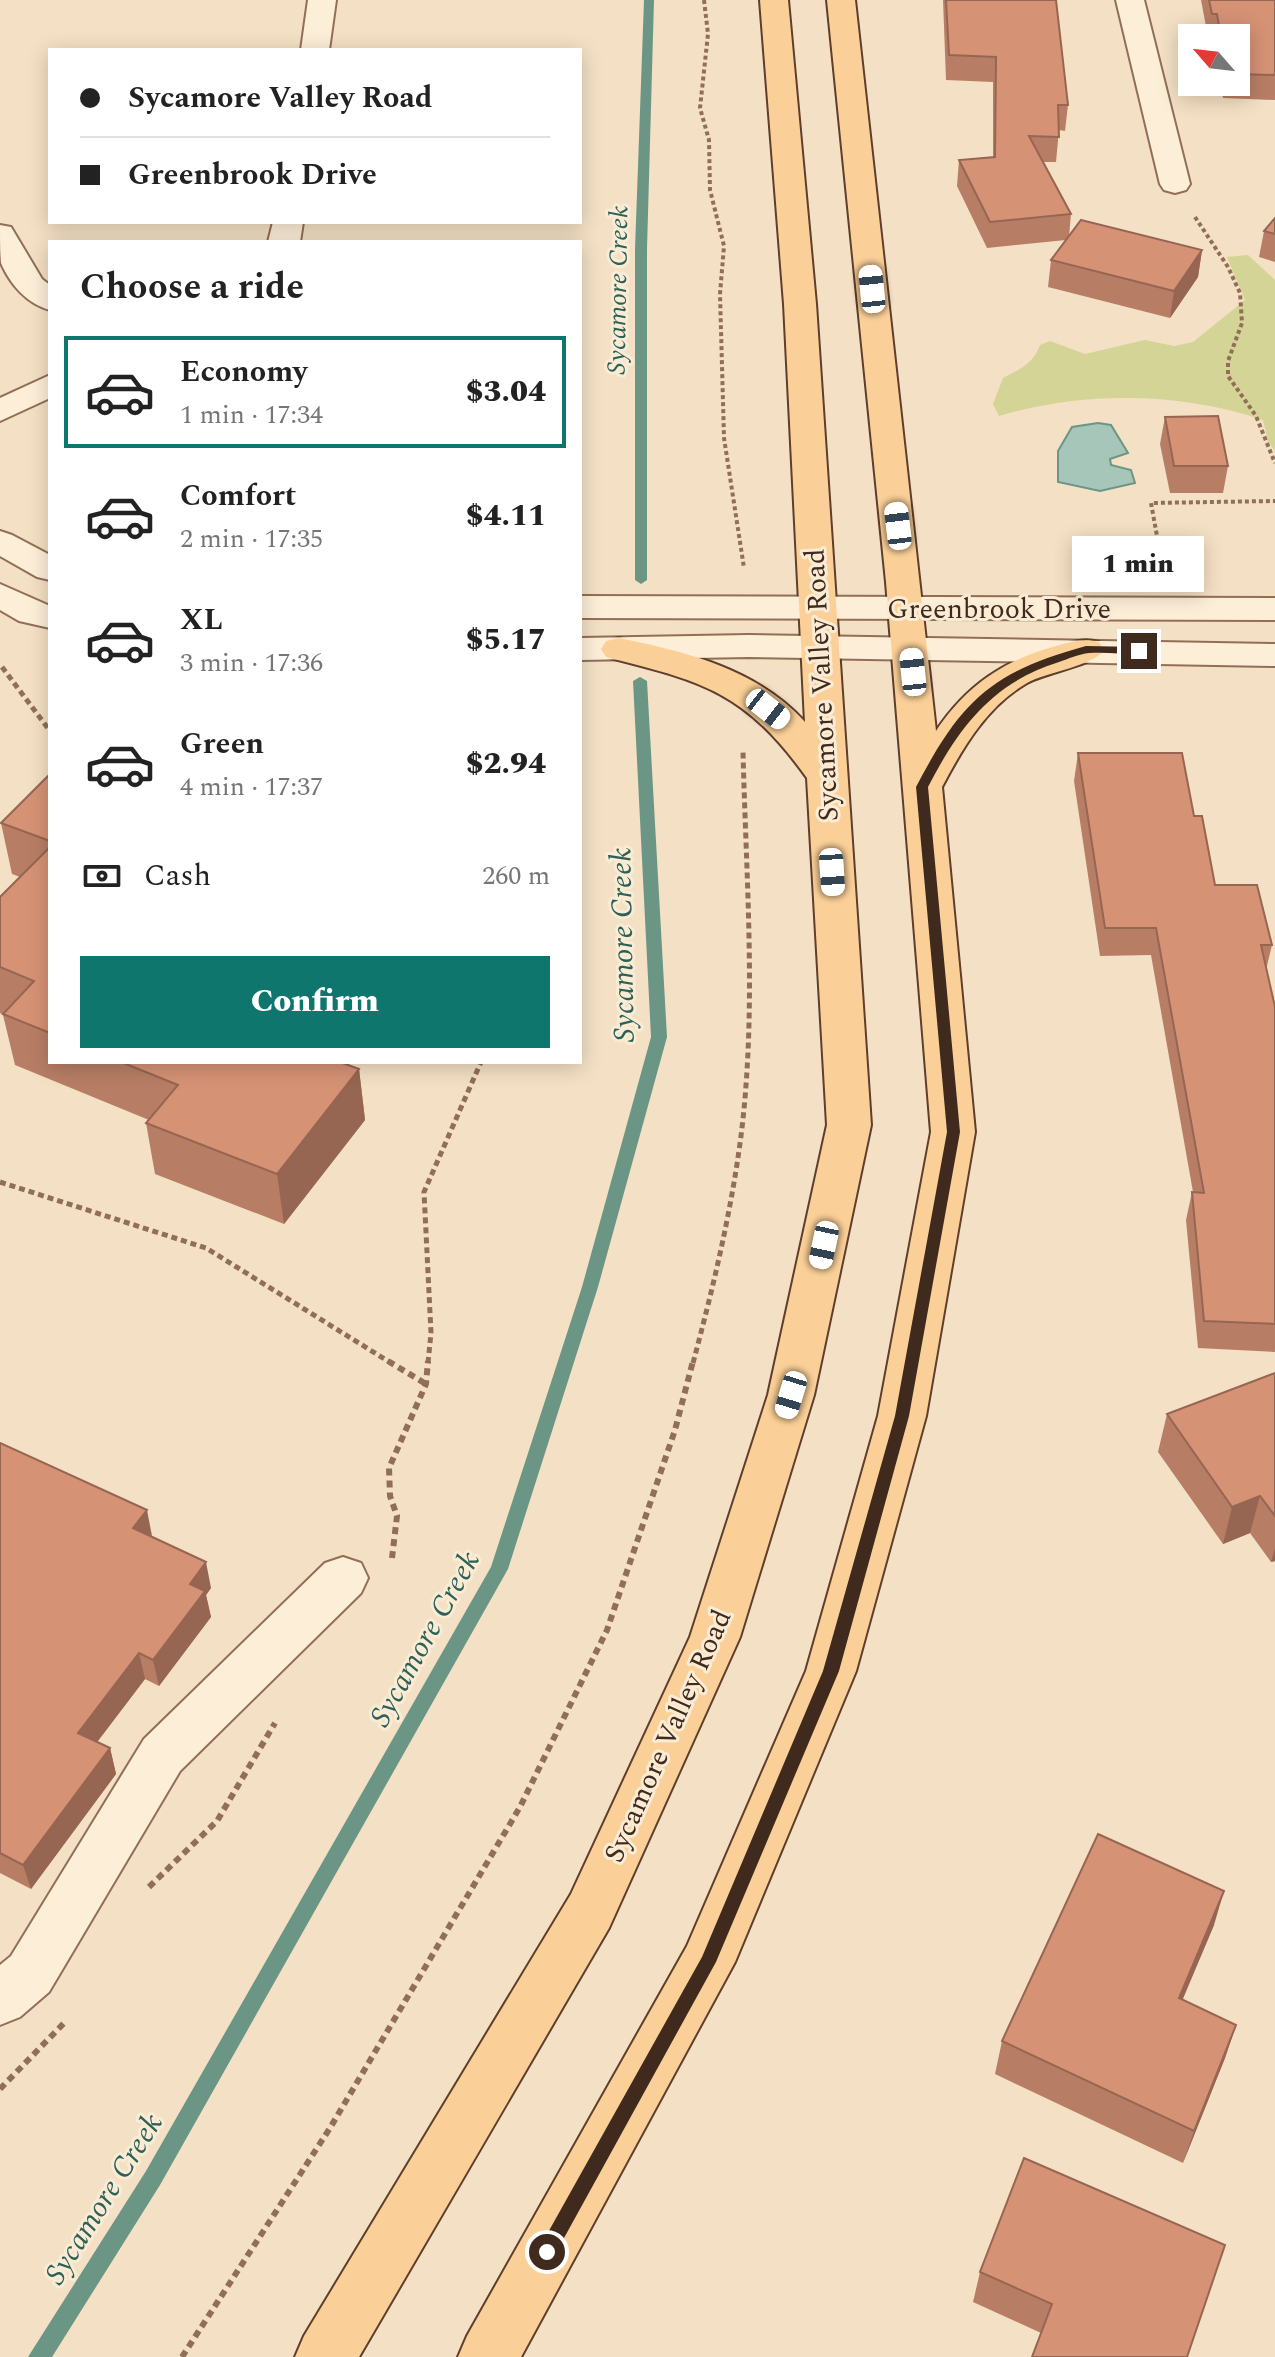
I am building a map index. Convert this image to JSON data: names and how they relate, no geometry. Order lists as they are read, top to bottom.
{
  "streets": {
    "main road": ["Sycamore Valley Road"],
    "street": ["Greenbrook Drive"]
  },
  "crossings": [
    ["Greenbrook Drive", "Sycamore Valley Road"]
  ],
  "water": ["Sycamore Creek"],
  "north": "top left",
  "page": {
    "banner": ["Sycamore Valley Road", "Greenbrook Drive"],
    "heading": "Choose a ride",
    "list": [
      {
        "name": "Economy",
        "note": "1 min · 17:34",
        "value": "$3.04"
      },
      {
        "name": "Comfort",
        "note": "2 min · 17:35",
        "value": "$4.11"
      },
      {
        "name": "XL",
        "note": "3 min · 17:36",
        "value": "$5.17"
      },
      {
        "name": "Green",
        "note": "4 min · 17:37",
        "value": "$2.94"
      }
    ],
    "bubble": "1 min",
    "pay": ["Cash", "260 m"],
    "buttons": "Confirm"
  }
}
